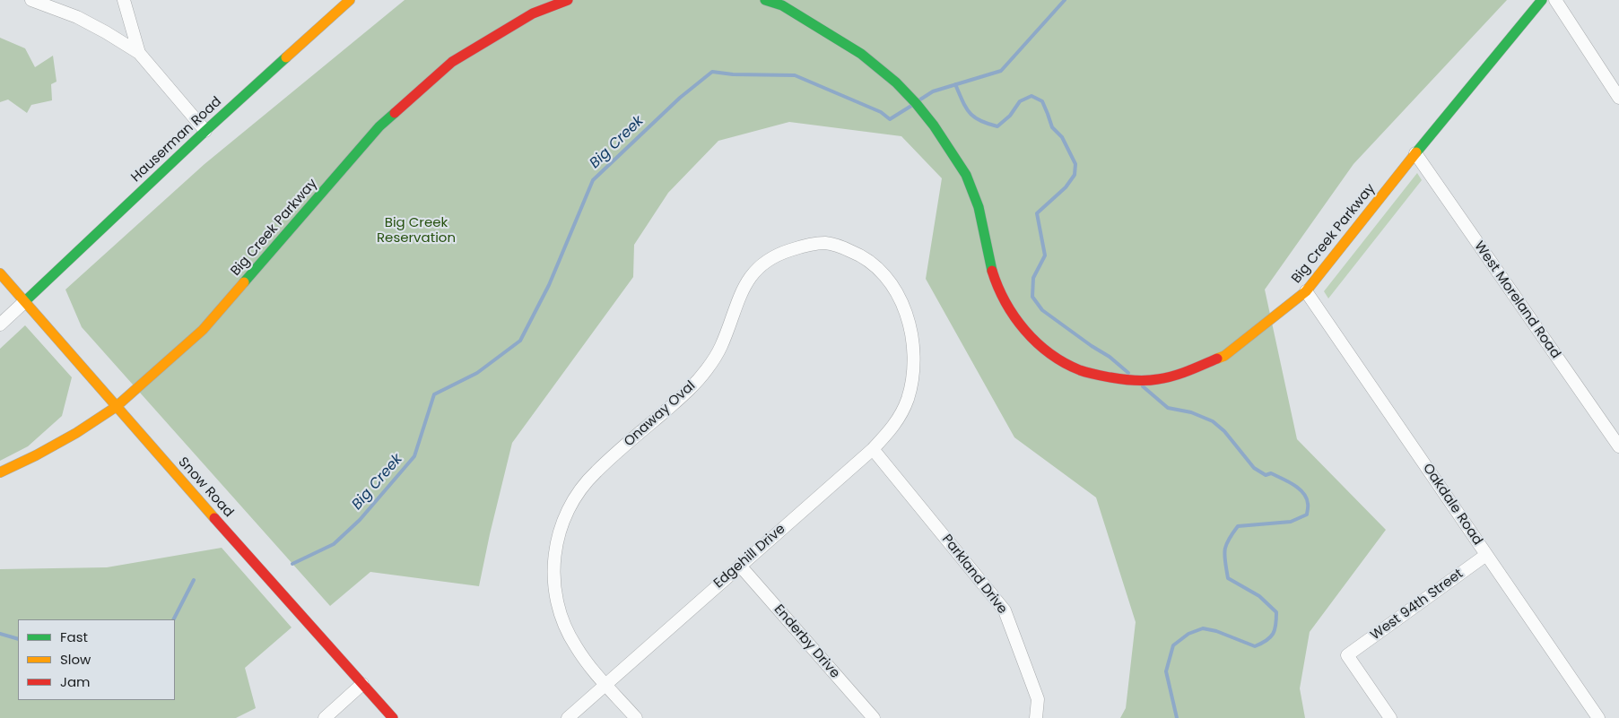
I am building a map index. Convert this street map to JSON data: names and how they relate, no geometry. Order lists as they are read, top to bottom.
{
  "streets": {
    "street": [
      "Hauserman Road",
      "Big Creek Parkway",
      "West Moreland Road",
      "Onaway Oval",
      "Snow Road",
      "Oakdale Road",
      "Edgehill Drive",
      "Parkland Drive",
      "West 94th Street",
      "Enderby Drive"
    ]
  },
  "crossings": [
    ["Hauserman Road", "Snow Road"],
    ["Big Creek Parkway", "West Moreland Road"],
    ["Big Creek Parkway", "Snow Road"],
    ["Big Creek Parkway", "Oakdale Road"],
    ["Onaway Oval", "Edgehill Drive"],
    ["Oakdale Road", "West 94th Street"],
    ["Edgehill Drive", "Parkland Drive"],
    ["Edgehill Drive", "Enderby Drive"]
  ],
  "water": ["Big Creek"],
  "parks": ["Big Creek Reservation"],
  "legend": ["Fast", "Slow", "Jam"]
}
